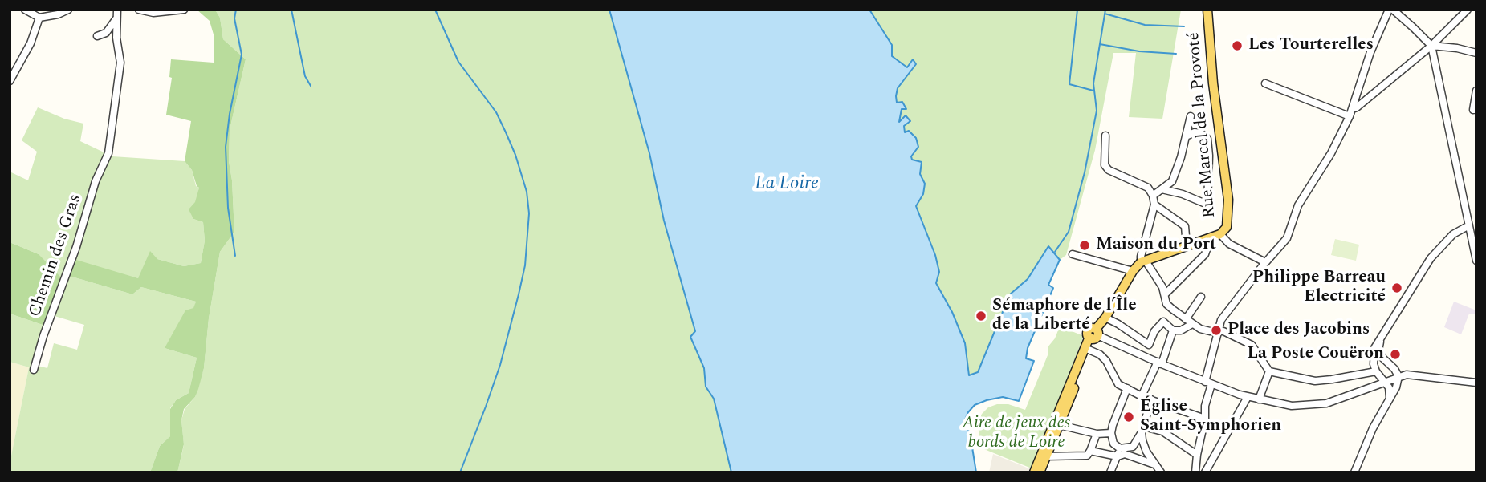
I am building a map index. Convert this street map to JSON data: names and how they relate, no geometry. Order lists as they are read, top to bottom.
{
  "streets": {
    "main road": ["Rue Marcel de la Provoté"],
    "street": ["Chemin des Gras"]
  },
  "water": ["La Loire"],
  "parks": ["Aire de jeux des bords de Loire"],
  "places": [
    "Les Tourterelles",
    "Maison du Port",
    "Philippe Barreau Electricité",
    "Sémaphore de l’Île de la Liberté",
    "Place des Jacobins",
    "La Poste Couëron",
    "Église Saint-Symphorien"
  ]
}
